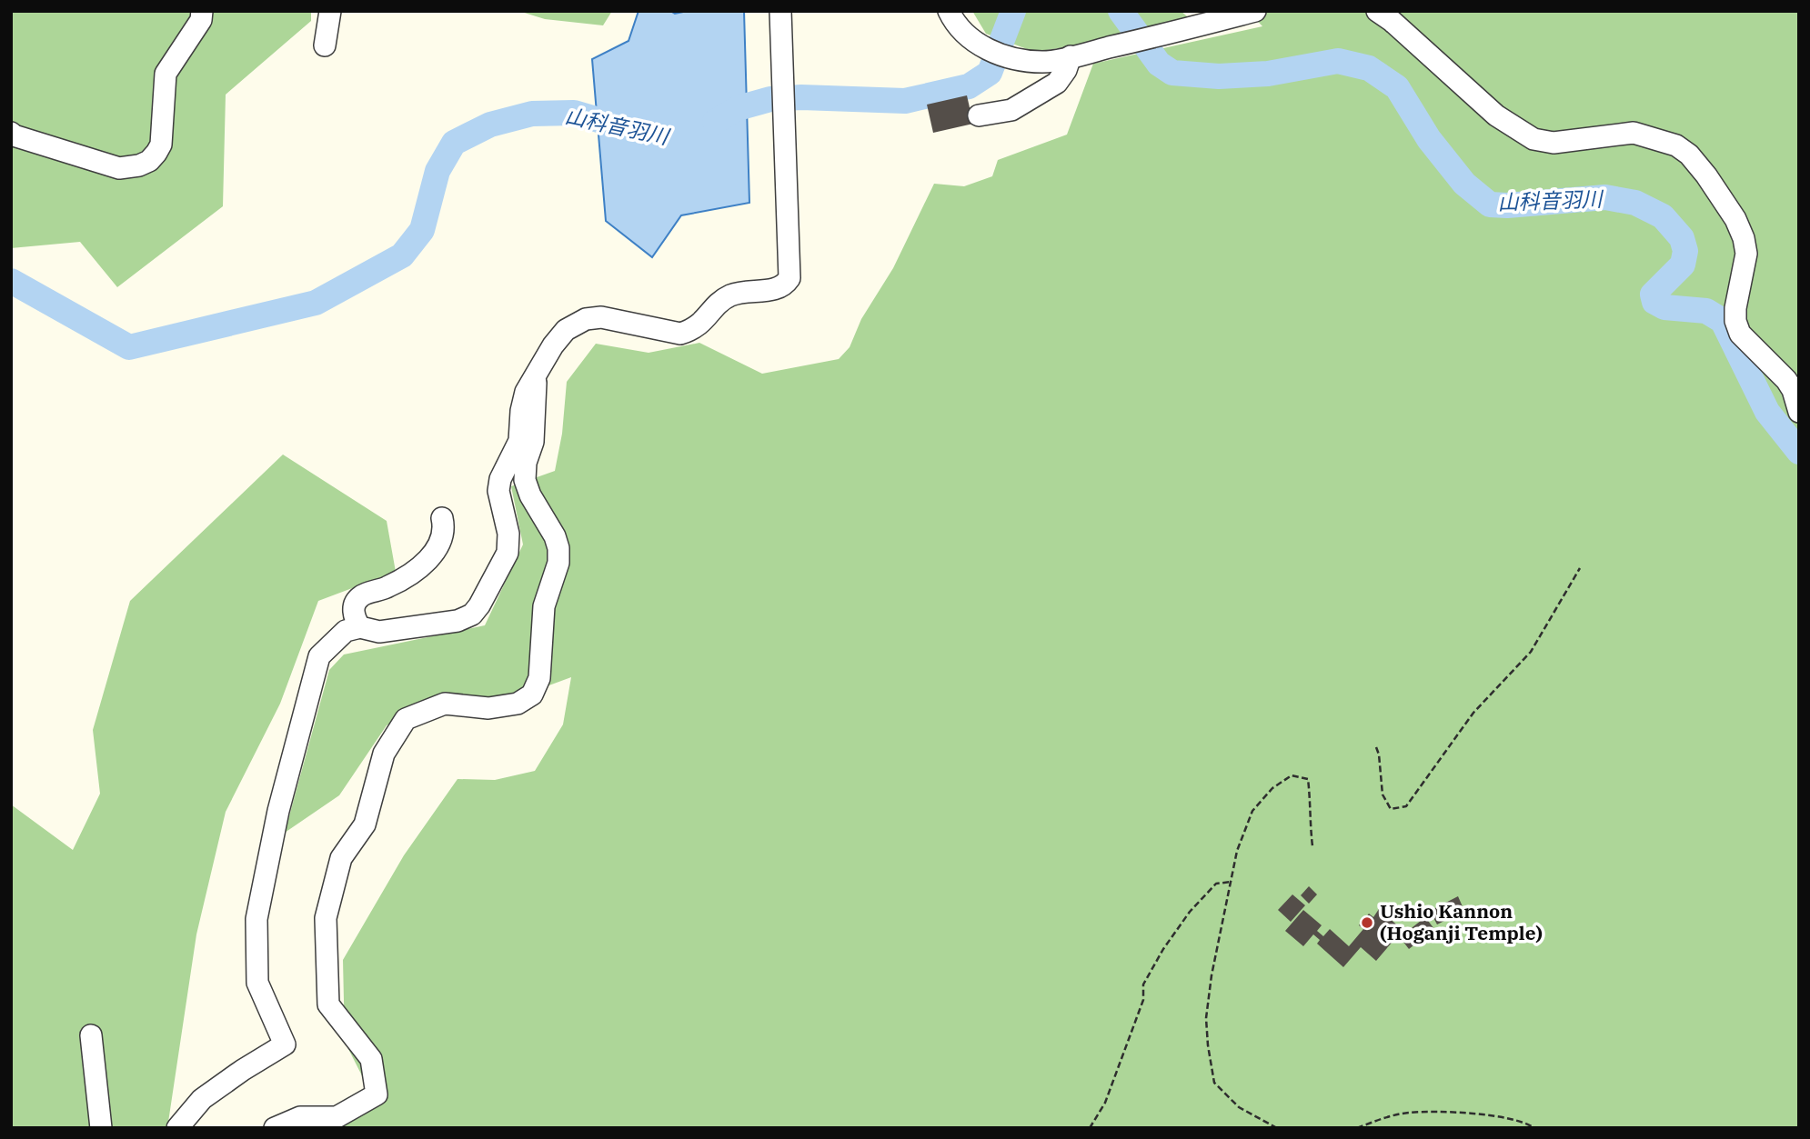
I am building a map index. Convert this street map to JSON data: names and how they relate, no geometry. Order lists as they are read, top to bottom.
{
  "water": ["山科音羽川"],
  "places": ["Ushio Kannon (Hoganji Temple)"]
}
